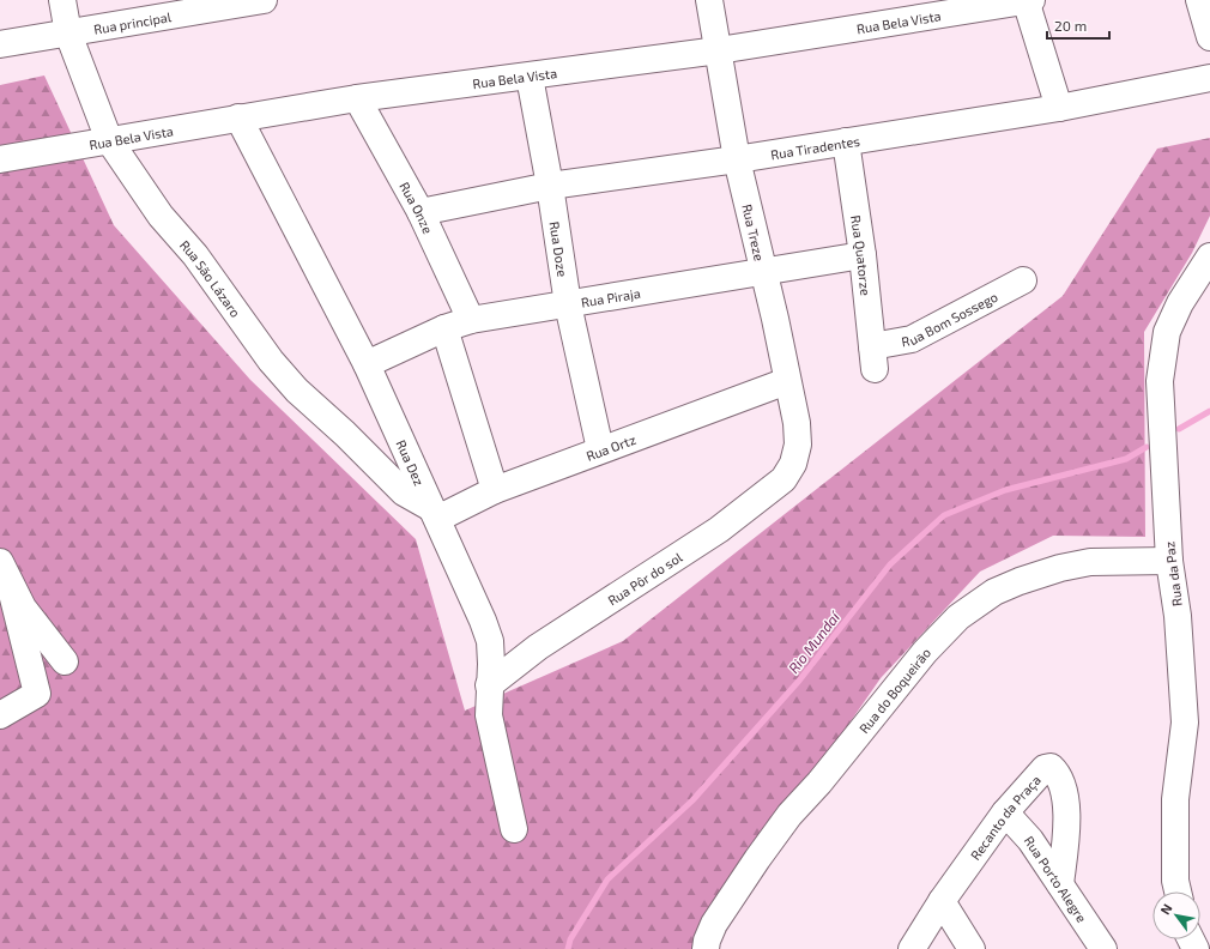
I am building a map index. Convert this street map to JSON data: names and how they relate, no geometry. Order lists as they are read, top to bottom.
{
  "streets": {
    "street": [
      "Rua Bela Vista",
      "Rua principal",
      "Rua Tiradentes",
      "Rua Onze",
      "Rua Treze",
      "Rua Doze",
      "Rua Quatorze",
      "Rua São Lázaro",
      "Rua Piraja",
      "Rua Bom Sossego",
      "Rua Ortz",
      "Rua Dez",
      "Rua da Paz",
      "Rua Pôr do sol",
      "Rua do Boqueirão",
      "Recanto da Praça",
      "Rua Porto Alegre"
    ]
  },
  "crossings": [
    ["Rua Bela Vista", "Rua Onze"],
    ["Rua Bela Vista", "Rua Treze"],
    ["Rua Bela Vista", "Rua Doze"],
    ["Rua Bela Vista", "Rua São Lázaro"],
    ["Rua Bela Vista", "Rua Dez"],
    ["Rua principal", "Rua São Lázaro"],
    ["Rua Tiradentes", "Rua Onze"],
    ["Rua Tiradentes", "Rua Treze"],
    ["Rua Tiradentes", "Rua Doze"],
    ["Rua Tiradentes", "Rua Quatorze"],
    ["Rua Onze", "Rua Piraja"],
    ["Rua Treze", "Rua Piraja"],
    ["Rua Treze", "Rua Ortz"],
    ["Rua Treze", "Rua Pôr do sol"],
    ["Rua Doze", "Rua Piraja"],
    ["Rua Doze", "Rua Ortz"],
    ["Rua Quatorze", "Rua Piraja"],
    ["Rua Quatorze", "Rua Bom Sossego"],
    ["Rua São Lázaro", "Rua Ortz"],
    ["Rua São Lázaro", "Rua Dez"],
    ["Rua Piraja", "Rua Dez"],
    ["Rua Ortz", "Rua Dez"],
    ["Rua Dez", "Rua Pôr do sol"],
    ["Rua da Paz", "Rua do Boqueirão"],
    ["Recanto da Praça", "Rua Porto Alegre"]
  ],
  "water": ["Rio Mundaí"],
  "scale_bar": "20 m",
  "north": "top left"
}
